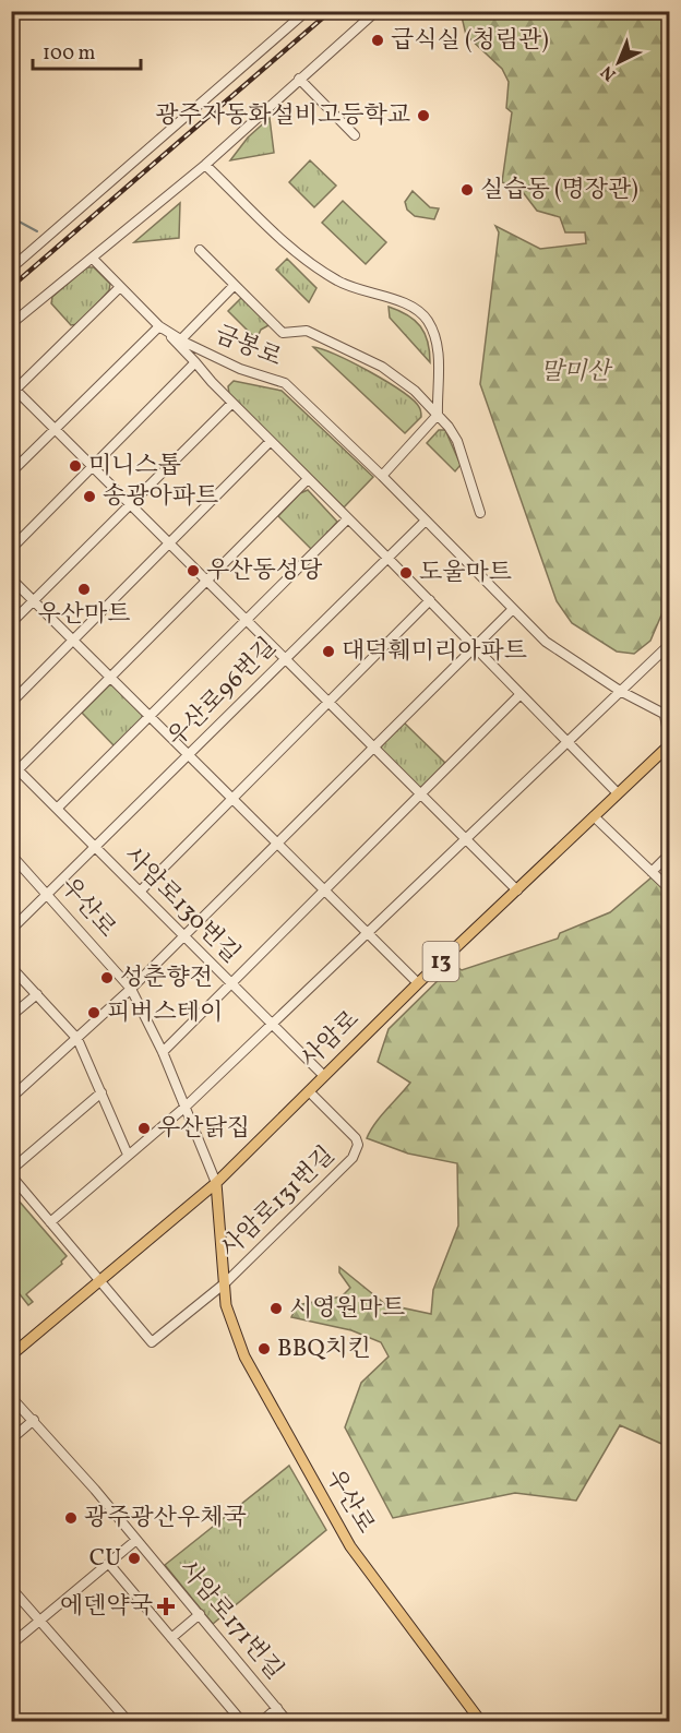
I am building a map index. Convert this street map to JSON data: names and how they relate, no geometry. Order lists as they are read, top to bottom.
{
  "streets": {
    "main road": ["우산로", "13", "사암로"],
    "street": [
      "금봉로",
      "우산로96번길",
      "사암로130번길",
      "사암로131번길",
      "사암로171번길"
    ]
  },
  "crossings": [
    ["금봉로", "우산로96번길"],
    ["우산로96번길", "사암로130번길"],
    ["우산로96번길", "우산로"],
    ["사암로130번길", "사암로"],
    ["우산로", "사암로"],
    ["우산로", "사암로131번길"],
    ["사암로", "사암로131번길"]
  ],
  "parks": ["말미산"],
  "places": {
    "other": [
      "급식실 (청림관)",
      "광주자동화설비고등학교",
      "실습동 (명장관)",
      "미니스톱",
      "송광아파트",
      "우산동성당",
      "도울마트",
      "우산마트",
      "대덕훼미리아파트",
      "성춘향전",
      "피버스테이",
      "우산닭집",
      "시영원마트",
      "BBQ치킨",
      "광주광산우체국",
      "CU"
    ],
    "health": ["에덴약국"]
  },
  "scale_bar": "100 m",
  "north": "bottom left"
}
